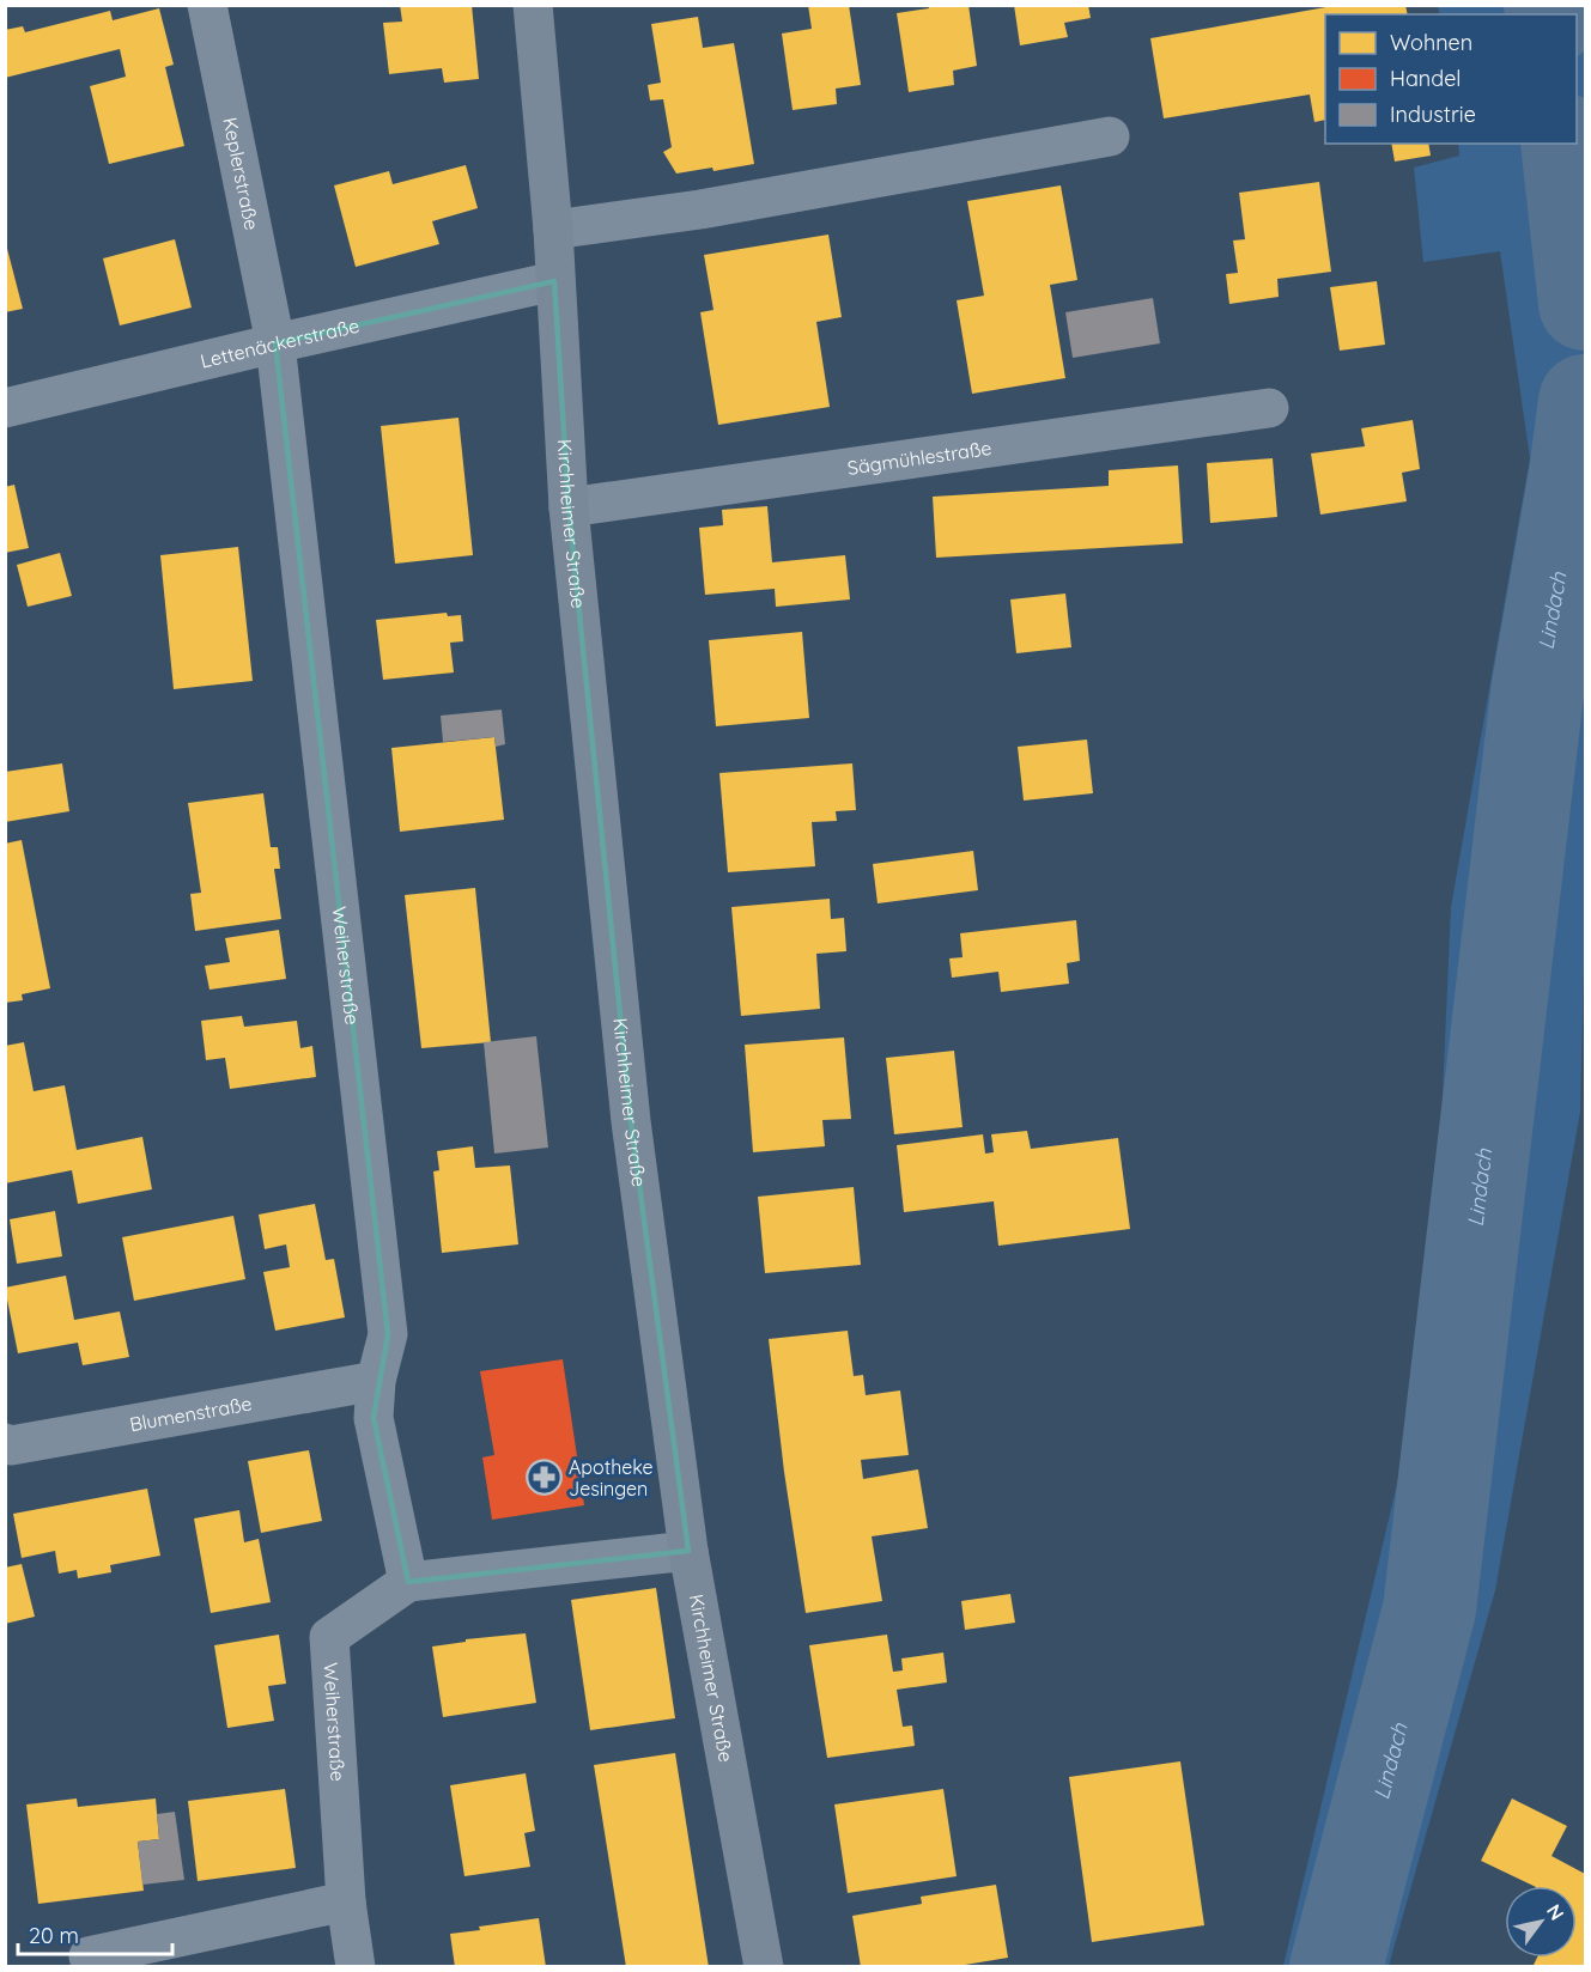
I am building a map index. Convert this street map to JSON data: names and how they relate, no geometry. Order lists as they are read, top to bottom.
{
  "streets": {
    "main road": ["Kirchheimer Straße"],
    "street": [
      "Keplerstraße",
      "Lettenäckerstraße",
      "Sägmühlestraße",
      "Weiherstraße",
      "Blumenstraße"
    ]
  },
  "crossings": [
    ["Keplerstraße", "Lettenäckerstraße"],
    ["Keplerstraße", "Weiherstraße"],
    ["Lettenäckerstraße", "Kirchheimer Straße"],
    ["Lettenäckerstraße", "Weiherstraße"],
    ["Sägmühlestraße", "Kirchheimer Straße"],
    ["Kirchheimer Straße", "Weiherstraße"],
    ["Weiherstraße", "Blumenstraße"]
  ],
  "water": ["Lindach"],
  "places": {
    "pharmacy": ["Apotheke Jesingen"]
  },
  "legend": ["Wohnen", "Handel", "Industrie"],
  "scale_bar": "20 m",
  "north": "top right"
}
